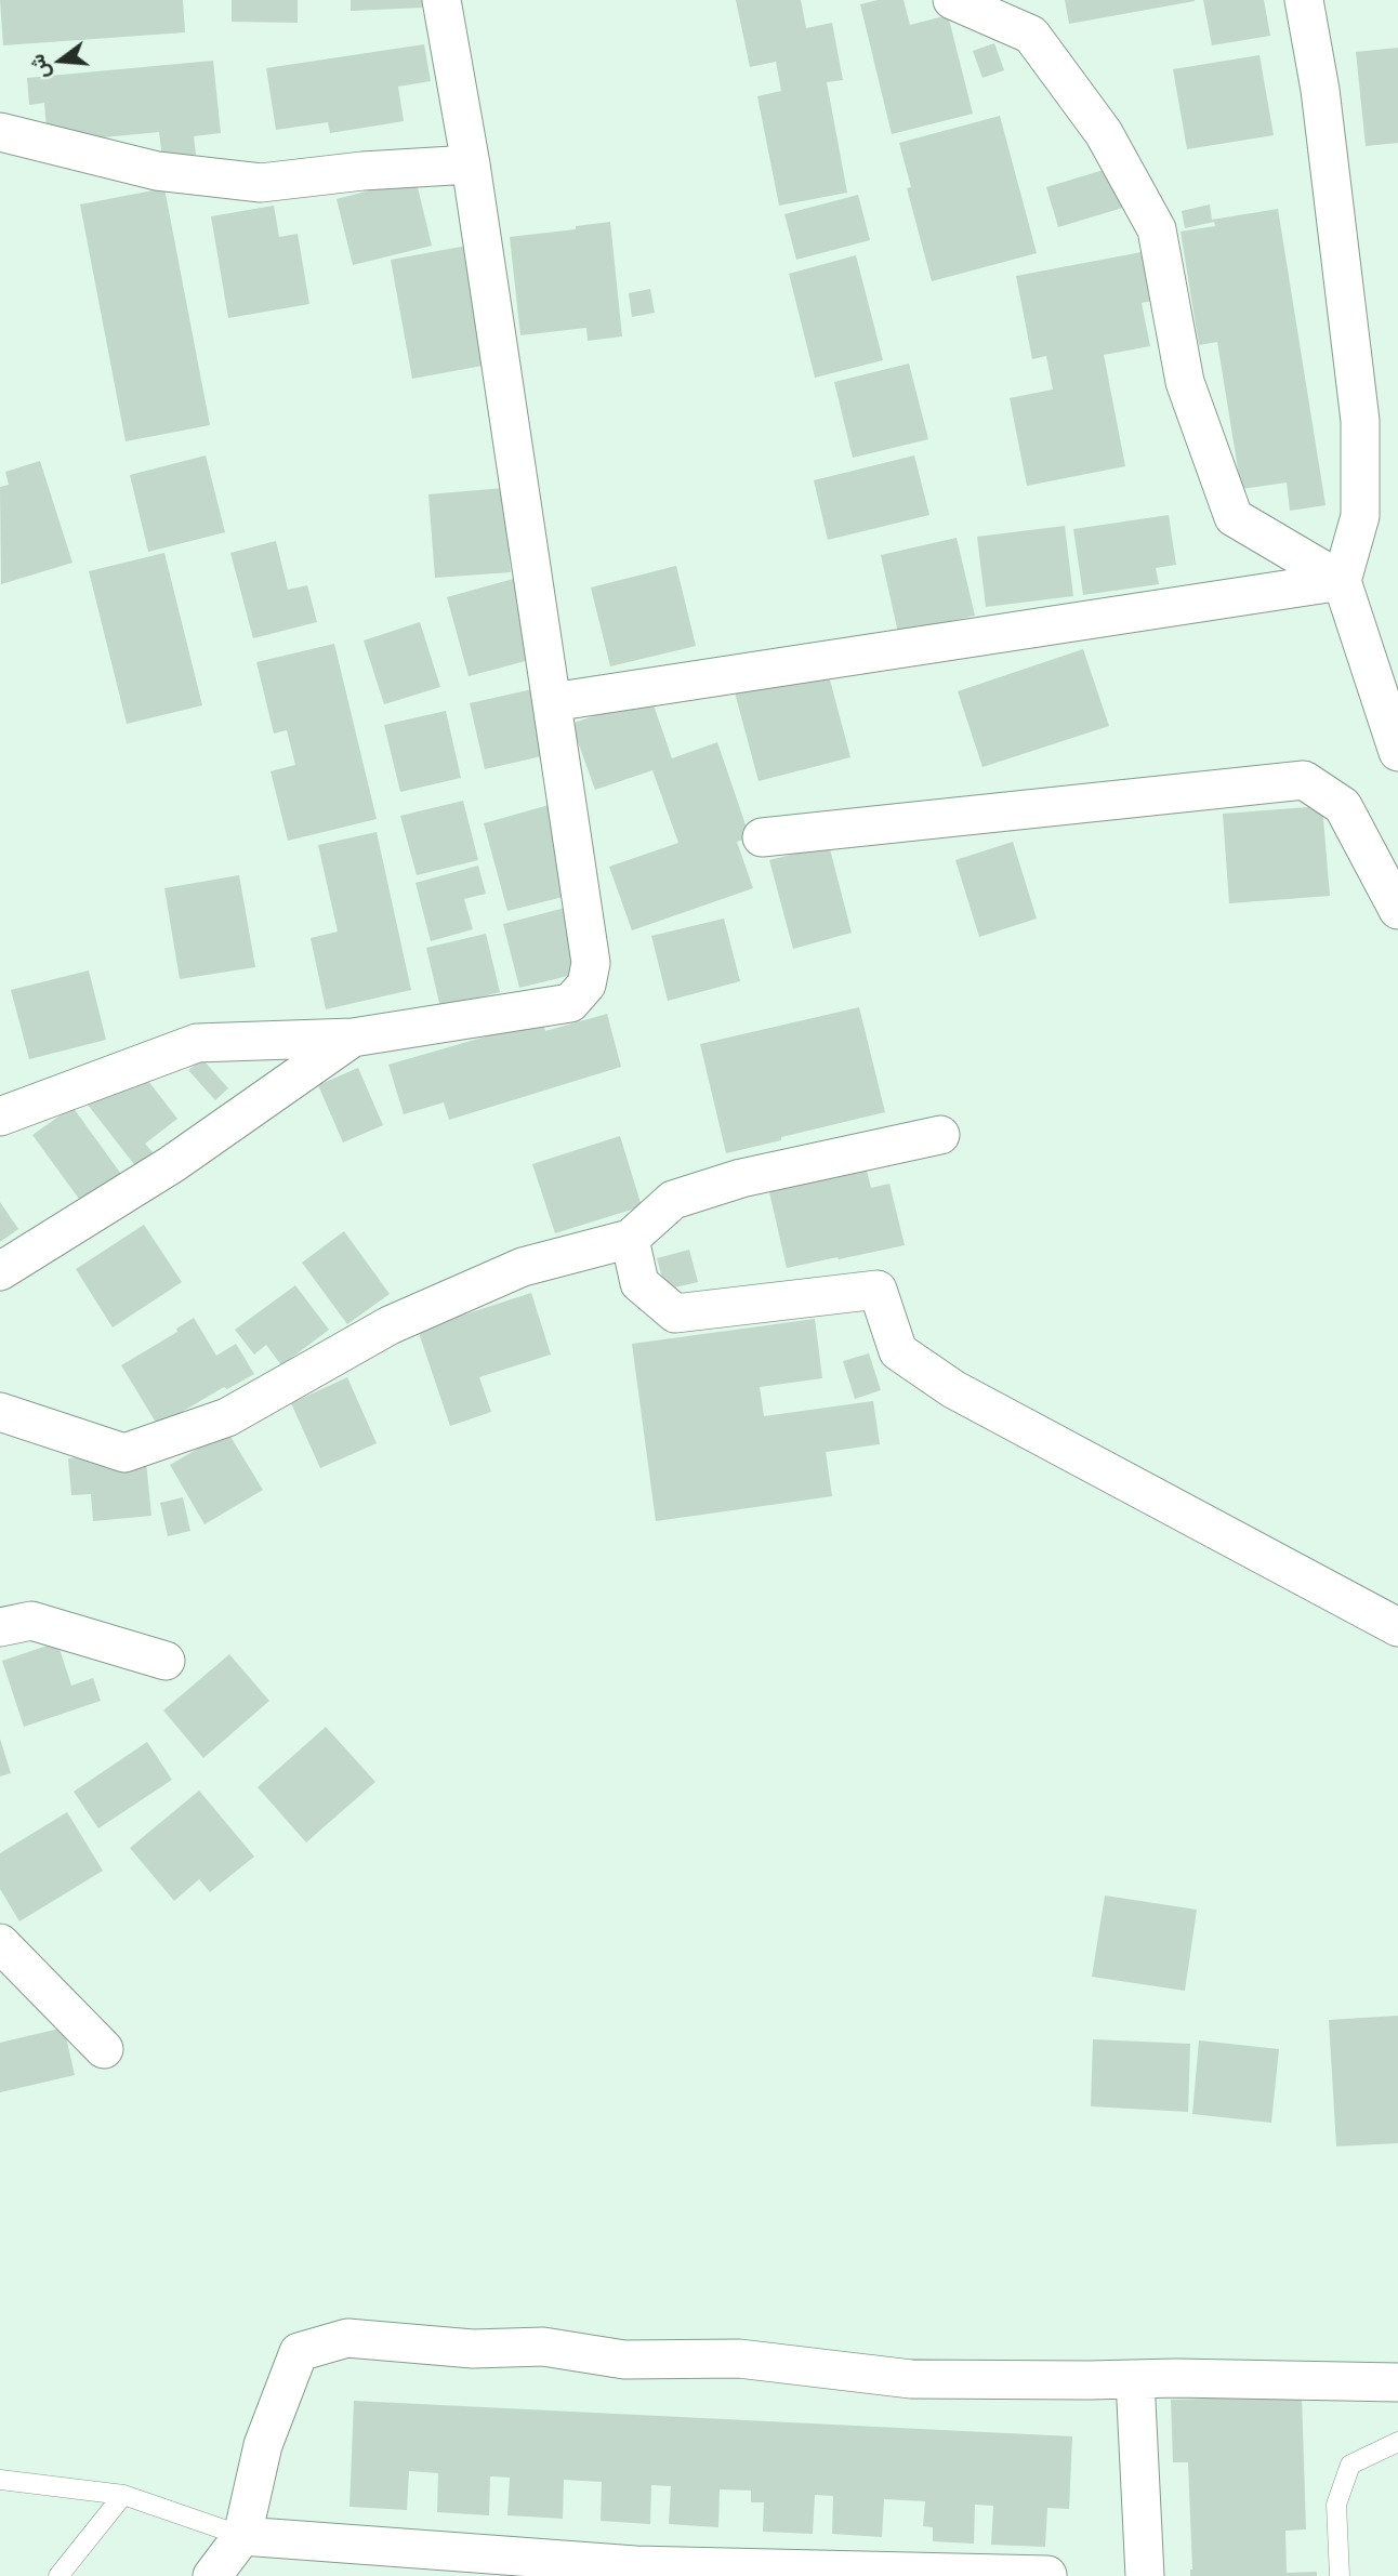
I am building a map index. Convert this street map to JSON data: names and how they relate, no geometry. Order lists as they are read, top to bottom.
{
  "north": "left"
}
